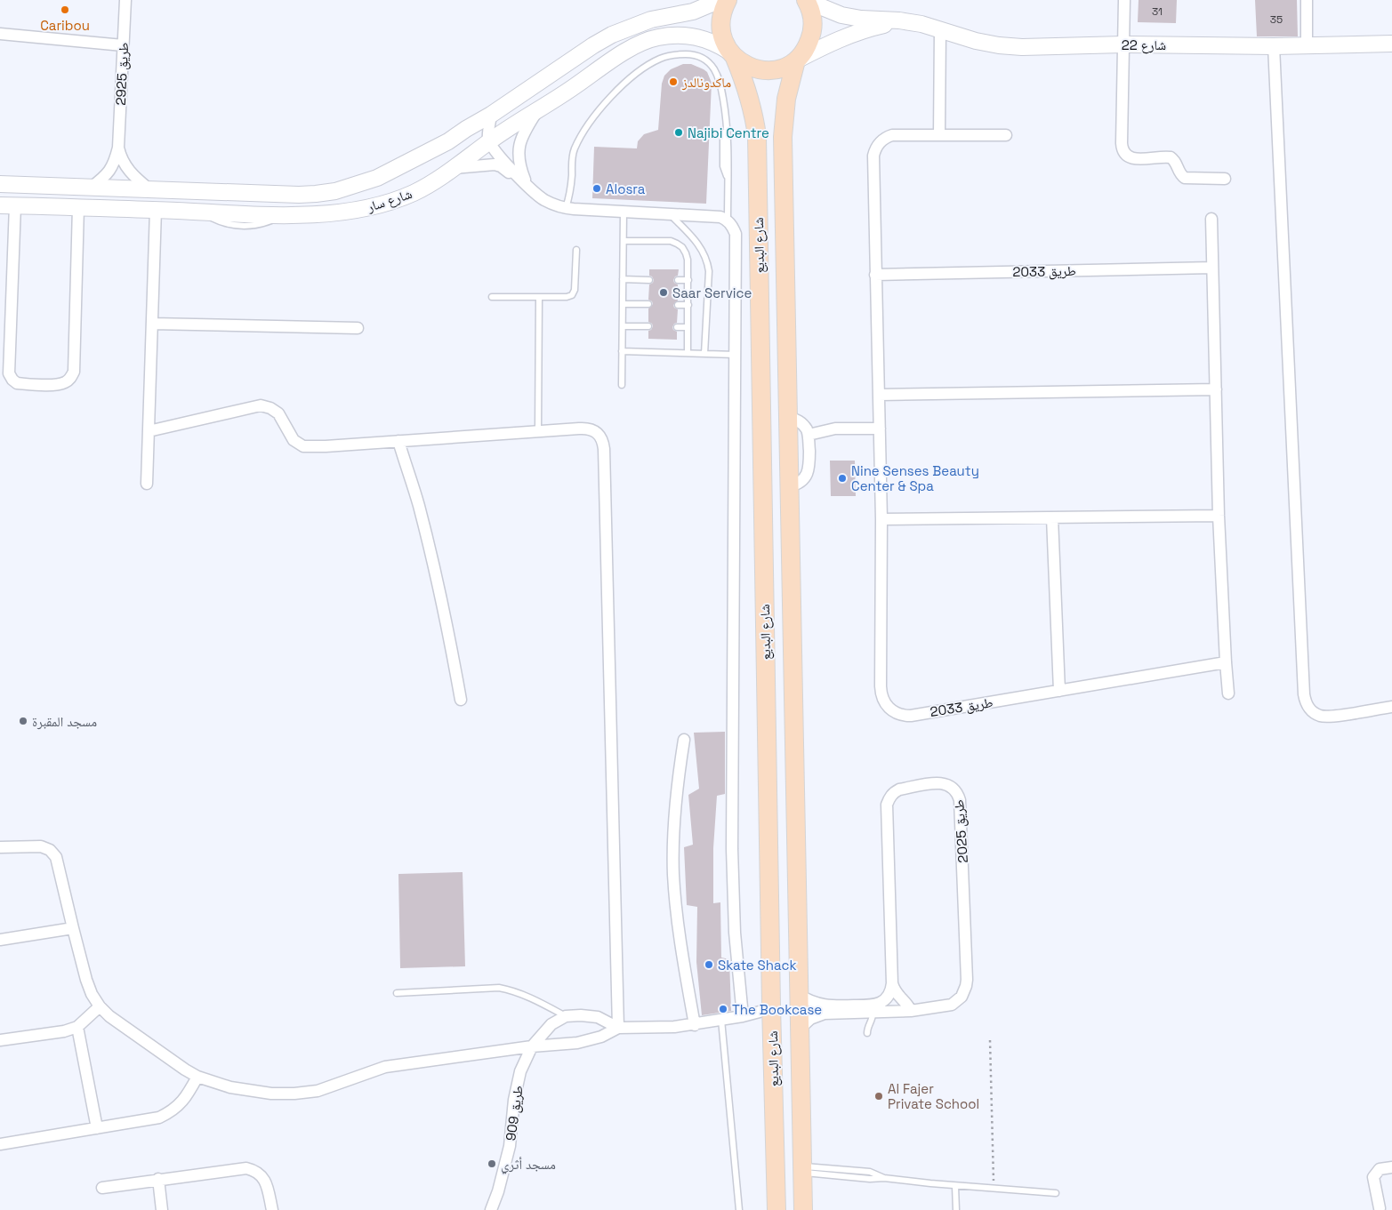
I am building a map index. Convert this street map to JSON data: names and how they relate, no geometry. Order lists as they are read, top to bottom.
{
  "streets": {
    "main road": ["شارع البديع"],
    "street": [
      "شارع 22",
      "طريق 2925",
      "شارع سار",
      "طريق 2033",
      "طريق 2025",
      "طريق 909"
    ]
  },
  "crossings": [
    ["شارع 22", "شارع البديع"],
    ["طريق 2925", "شارع سار"],
    ["شارع سار", "شارع البديع"],
    ["شارع البديع", "طريق 2025"]
  ],
  "places": [
    "Caribou",
    "ماكدونالدز",
    "Najibi Centre",
    "Alosra",
    "Saar Service",
    "Nine Senses Beauty Center & Spa",
    "مسجد المقبرة",
    "Skate Shack",
    "The Bookcase",
    "Al Fajer Private School",
    "مسجد أثري"
  ],
  "house_numbers": ["31", "35"]
}
